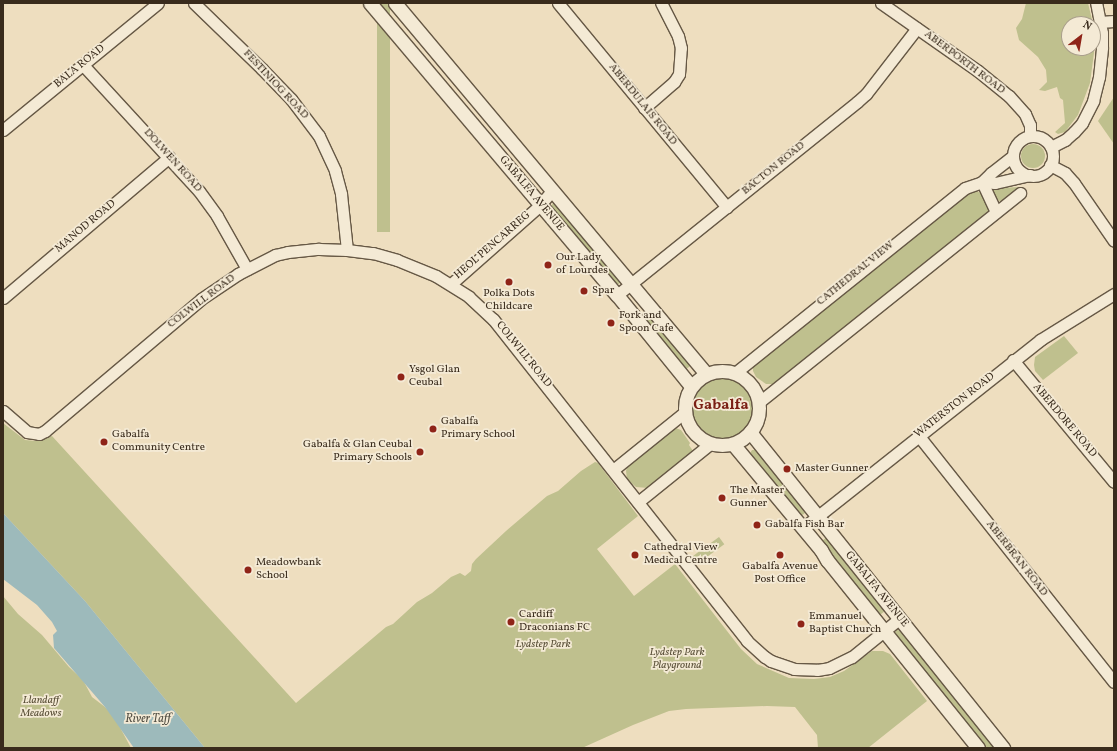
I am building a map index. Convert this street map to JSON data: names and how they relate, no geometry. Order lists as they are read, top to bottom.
{
  "streets": {
    "street": [
      "ABERPORTH ROAD",
      "BALA ROAD",
      "FESTINIOG ROAD",
      "ABERDULAIS ROAD",
      "DOLWEN ROAD",
      "BACTON ROAD",
      "GABALFA AVENUE",
      "MANOD ROAD",
      "HEOL PENCARREG",
      "CATHEDRAL VIEW",
      "COLWILL ROAD",
      "WATERSTON ROAD",
      "ABERDORE ROAD",
      "ABERBRAN ROAD"
    ]
  },
  "crossings": [
    ["ABERPORTH ROAD", "BACTON ROAD"],
    ["ABERPORTH ROAD", "CATHEDRAL VIEW"],
    ["BALA ROAD", "DOLWEN ROAD"],
    ["FESTINIOG ROAD", "COLWILL ROAD"],
    ["ABERDULAIS ROAD", "BACTON ROAD"],
    ["DOLWEN ROAD", "MANOD ROAD"],
    ["DOLWEN ROAD", "COLWILL ROAD"],
    ["BACTON ROAD", "GABALFA AVENUE"],
    ["GABALFA AVENUE", "HEOL PENCARREG"],
    ["GABALFA AVENUE", "CATHEDRAL VIEW"],
    ["GABALFA AVENUE", "COLWILL ROAD"],
    ["GABALFA AVENUE", "WATERSTON ROAD"],
    ["HEOL PENCARREG", "COLWILL ROAD"],
    ["WATERSTON ROAD", "ABERDORE ROAD"],
    ["WATERSTON ROAD", "ABERBRAN ROAD"]
  ],
  "districts": ["Gabalfa"],
  "water": ["River Taff"],
  "parks": ["Lydstep Park", "Lydstep Park Playground", "Llandaff Meadows"],
  "places": [
    "Our Lady of Lourdes",
    "Polka Dots Childcare",
    "Spar",
    "Fork and Spoon Cafe",
    "Ysgol Glan Ceubal",
    "Gabalfa Primary School",
    "Gabalfa Community Centre",
    "Gabalfa & Glan Ceubal Primary Schools",
    "Master Gunner",
    "The Master Gunner",
    "Gabalfa Fish Bar",
    "Cathedral View Medical Centre",
    "Gabalfa Avenue Post Office",
    "Meadowbank School",
    "Cardiff Draconians FC",
    "Emmanuel Baptist Church"
  ],
  "north": "top right"
}
